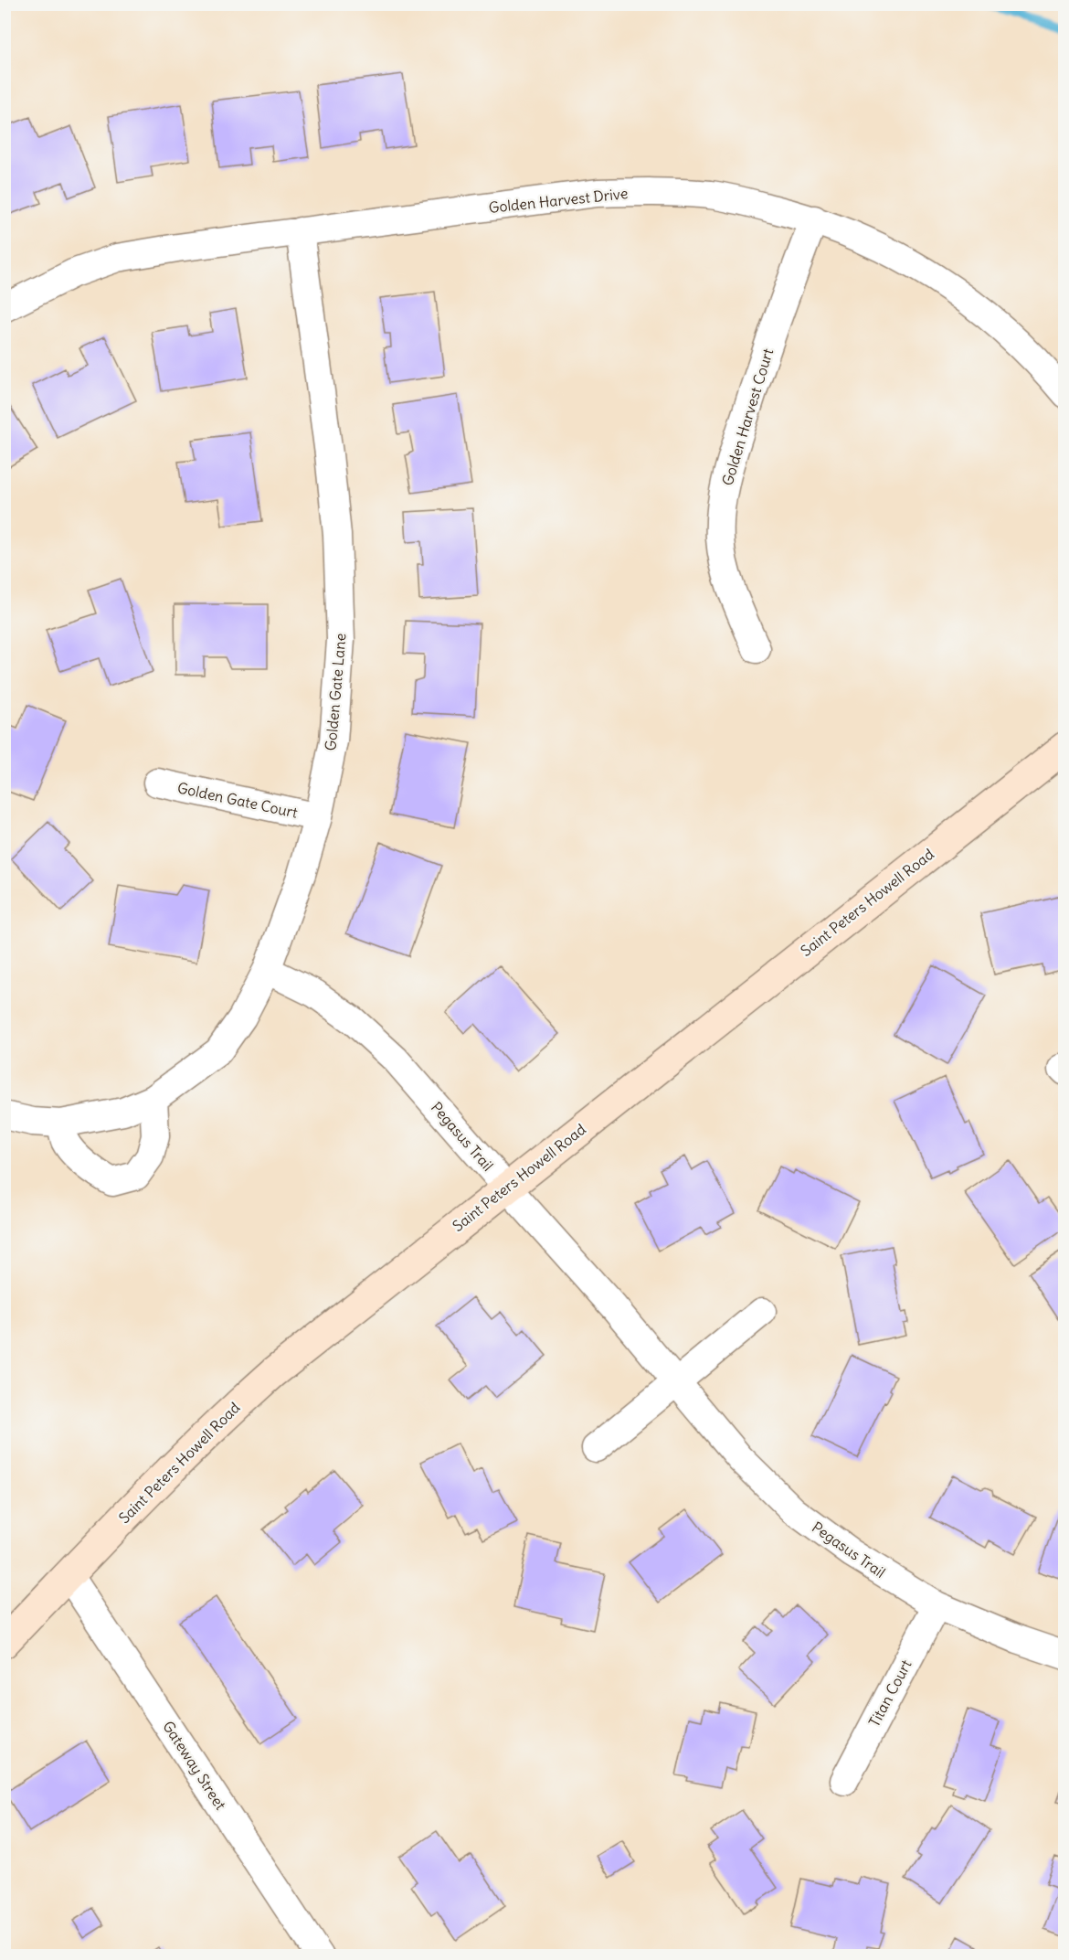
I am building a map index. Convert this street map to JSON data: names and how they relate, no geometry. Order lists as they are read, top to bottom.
{
  "streets": {
    "main road": ["Saint Peters Howell Road"],
    "street": [
      "Golden Harvest Drive",
      "Golden Harvest Court",
      "Golden Gate Lane",
      "Golden Gate Court",
      "Pegasus Trail",
      "Titan Court",
      "Gateway Street"
    ]
  },
  "crossings": [
    ["Golden Harvest Drive", "Golden Harvest Court"],
    ["Golden Harvest Drive", "Golden Gate Lane"],
    ["Golden Gate Lane", "Golden Gate Court"],
    ["Golden Gate Lane", "Pegasus Trail"],
    ["Saint Peters Howell Road", "Pegasus Trail"],
    ["Saint Peters Howell Road", "Gateway Street"],
    ["Pegasus Trail", "Titan Court"]
  ]
}
